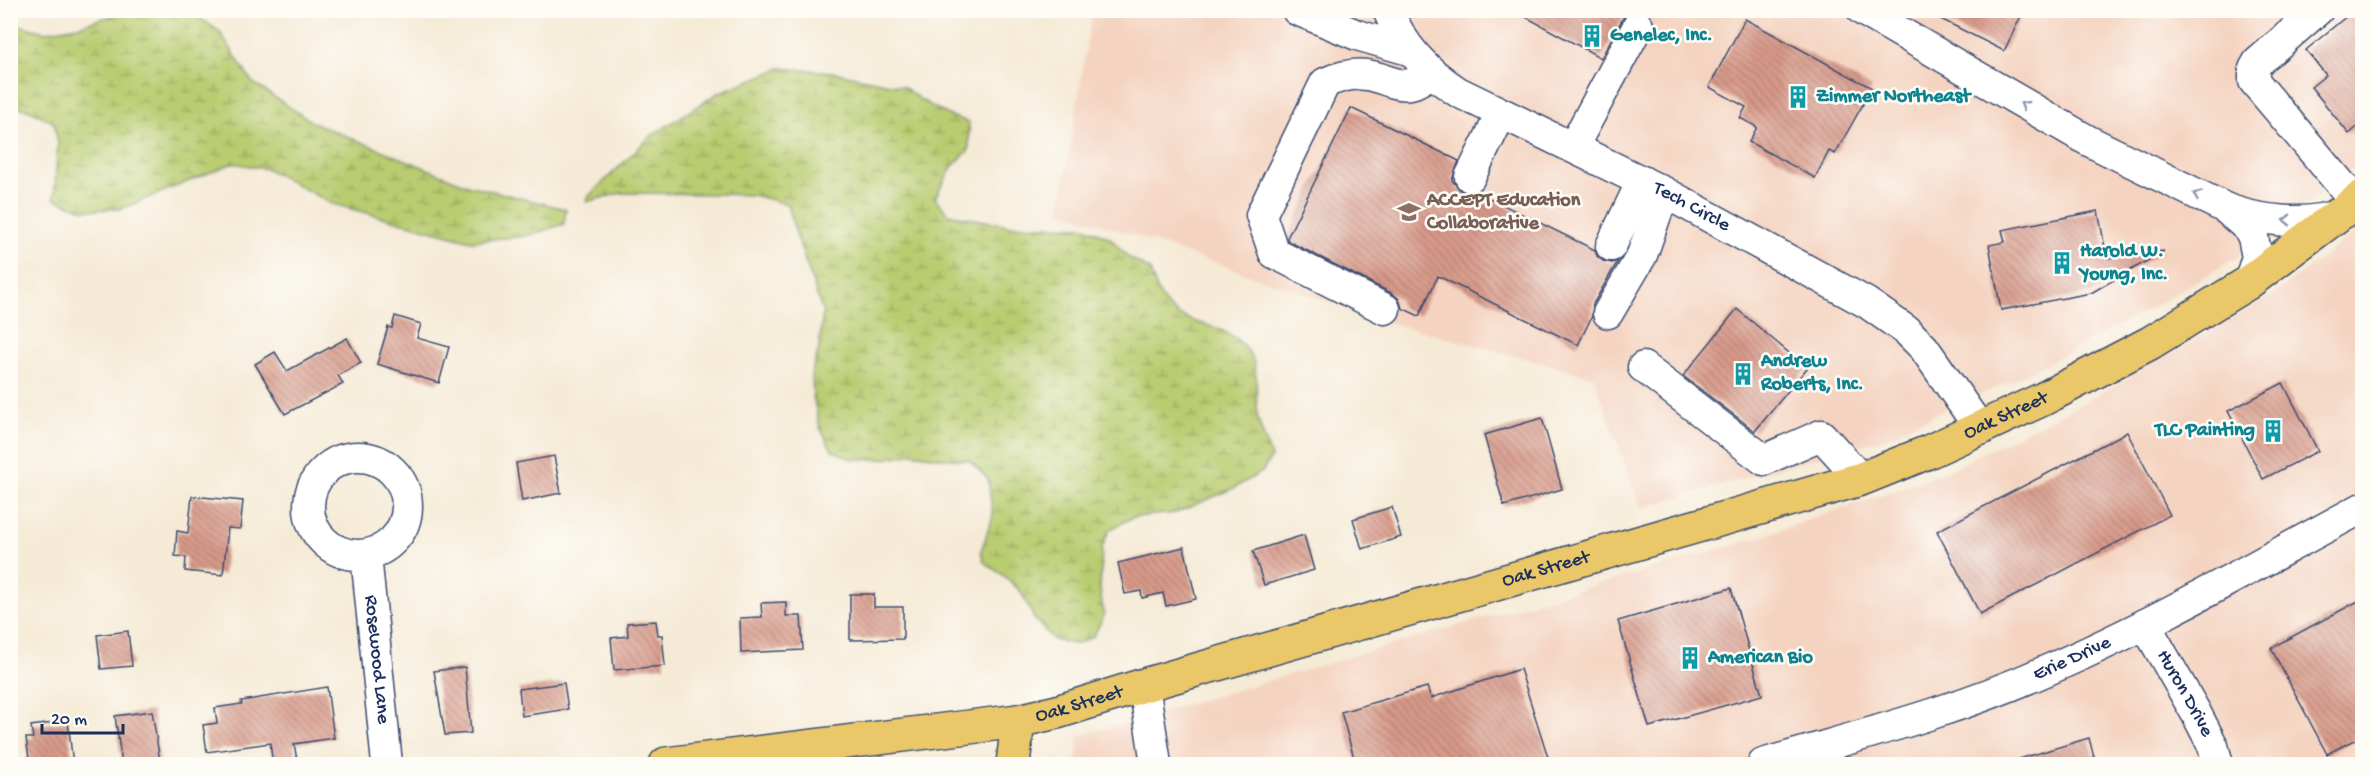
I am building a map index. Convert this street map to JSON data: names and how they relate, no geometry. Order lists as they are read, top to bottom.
{
  "streets": {
    "main road": ["Oak Street"],
    "street": [
      "Tech Circle",
      "Erie Drive",
      "Rosewood Lane",
      "Huron Drive"
    ]
  },
  "crossings": [
    ["Tech Circle", "Oak Street"],
    ["Erie Drive", "Huron Drive"]
  ],
  "places": {
    "building": [
      "Genelec, Inc.",
      "Zimmer Northeast",
      "Harold W. Young, Inc.",
      "Andrew Roberts, Inc.",
      "TLC Painting",
      "American Bio"
    ],
    "school or university": ["ACCEPT Education Collaborative"]
  },
  "scale_bar": "20 m"
}
